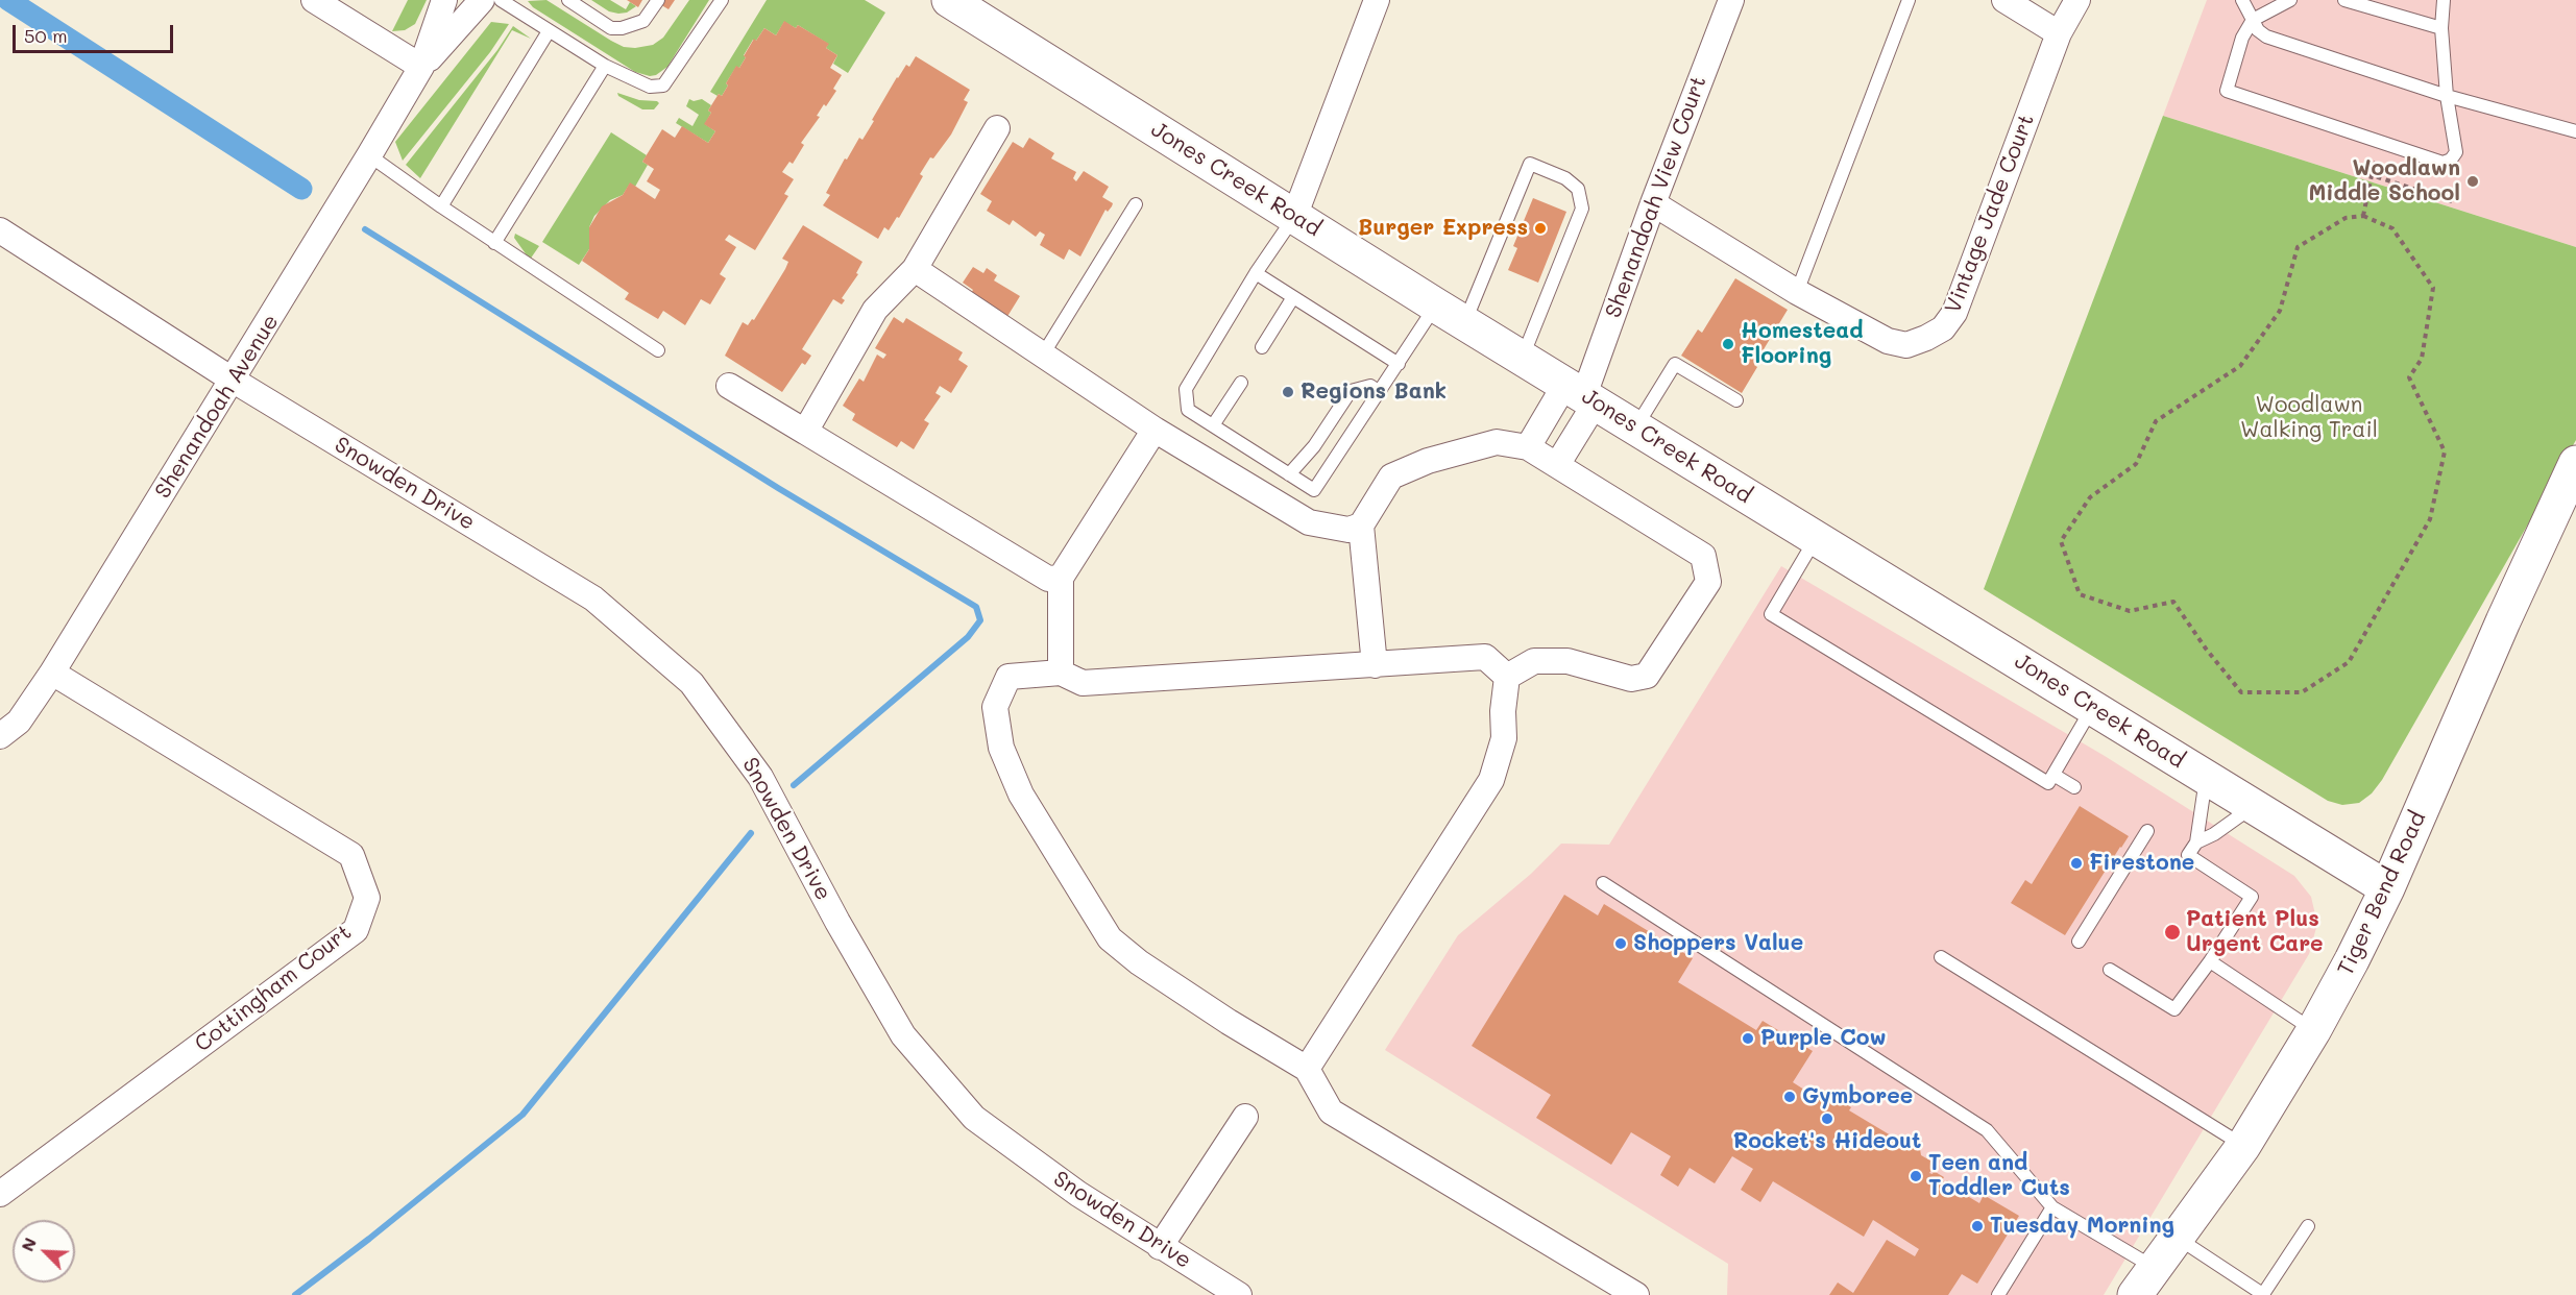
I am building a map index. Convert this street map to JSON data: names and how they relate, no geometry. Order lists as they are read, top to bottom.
{
  "streets": {
    "main road": ["Jones Creek Road", "Tiger Bend Road"],
    "street": [
      "Shenandoah View Court",
      "Vintage Jade Court",
      "Shenandoah Avenue",
      "Snowden Drive",
      "Cottingham Court"
    ]
  },
  "crossings": [
    ["Jones Creek Road", "Shenandoah View Court"],
    ["Jones Creek Road", "Tiger Bend Road"],
    ["Shenandoah View Court", "Vintage Jade Court"],
    ["Shenandoah Avenue", "Snowden Drive"],
    ["Shenandoah Avenue", "Cottingham Court"]
  ],
  "parks": ["Woodlawn Walking Trail"],
  "places": [
    "Woodlawn Middle School",
    "Burger Express",
    "Homestead Flooring",
    "Regions Bank",
    "Firestone",
    "Patient Plus Urgent Care",
    "Shoppers Value",
    "Purple Cow",
    "Gymboree",
    "Rocket's Hideout",
    "Teen and Toddler Cuts",
    "Tuesday Morning"
  ],
  "scale_bar": "50 m",
  "north": "top left"
}
